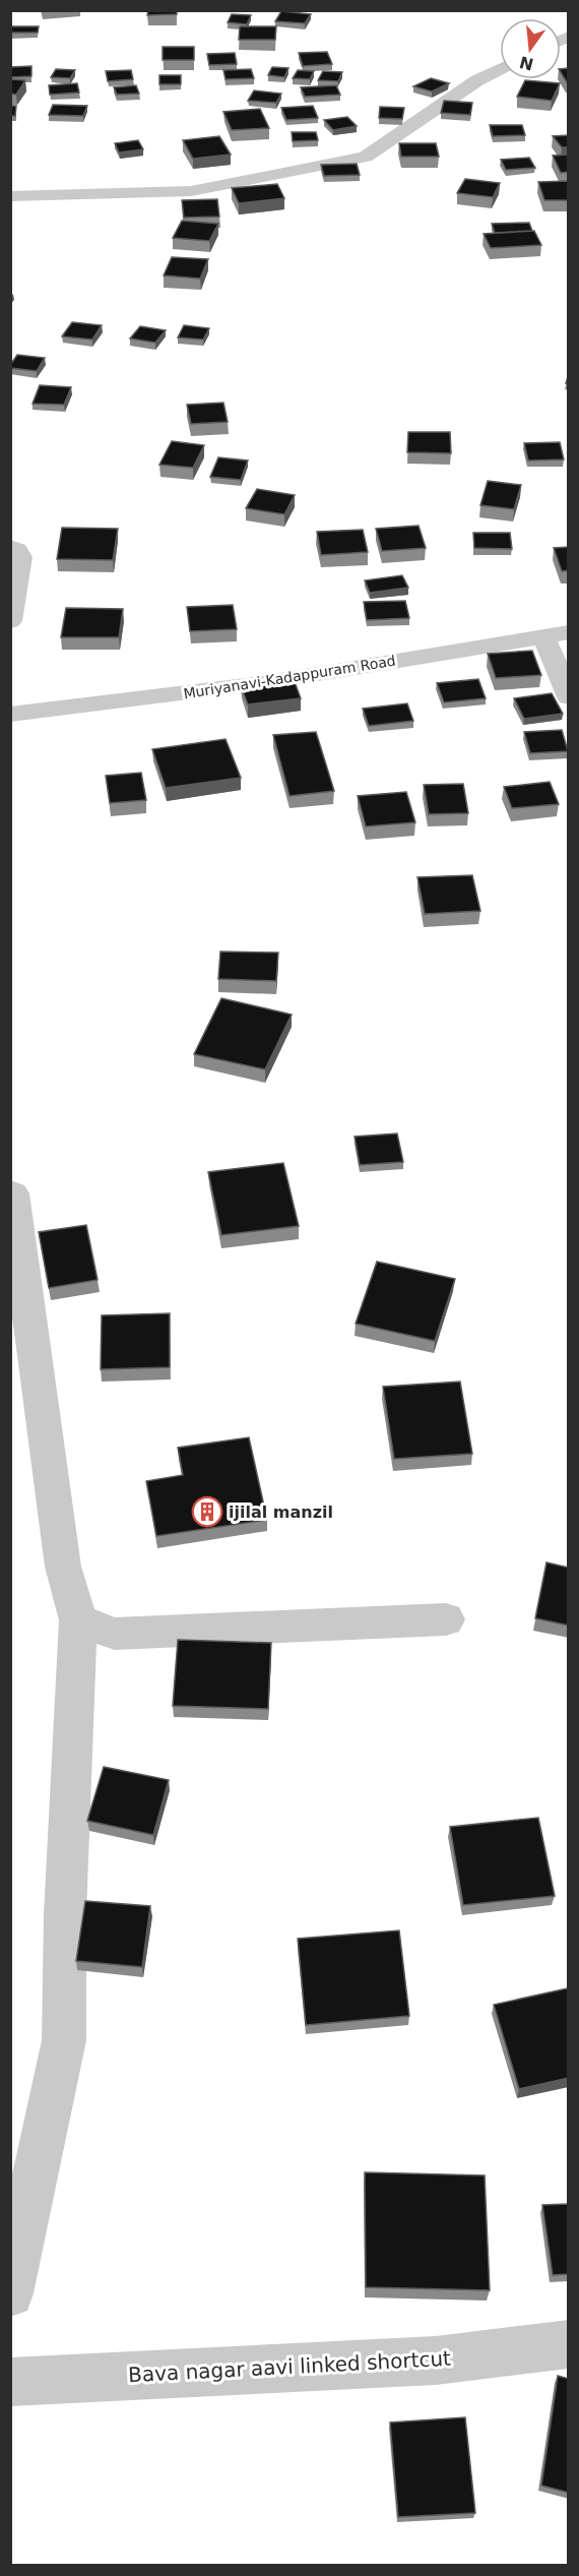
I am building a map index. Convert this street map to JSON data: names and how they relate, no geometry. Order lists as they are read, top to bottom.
{
  "streets": {
    "street": ["Muriyanavi-Kadappuram Road", "Bava nagar aavi linked shortcut"]
  },
  "places": {
    "building": ["ijilal manzil"]
  },
  "north": "bottom"
}
